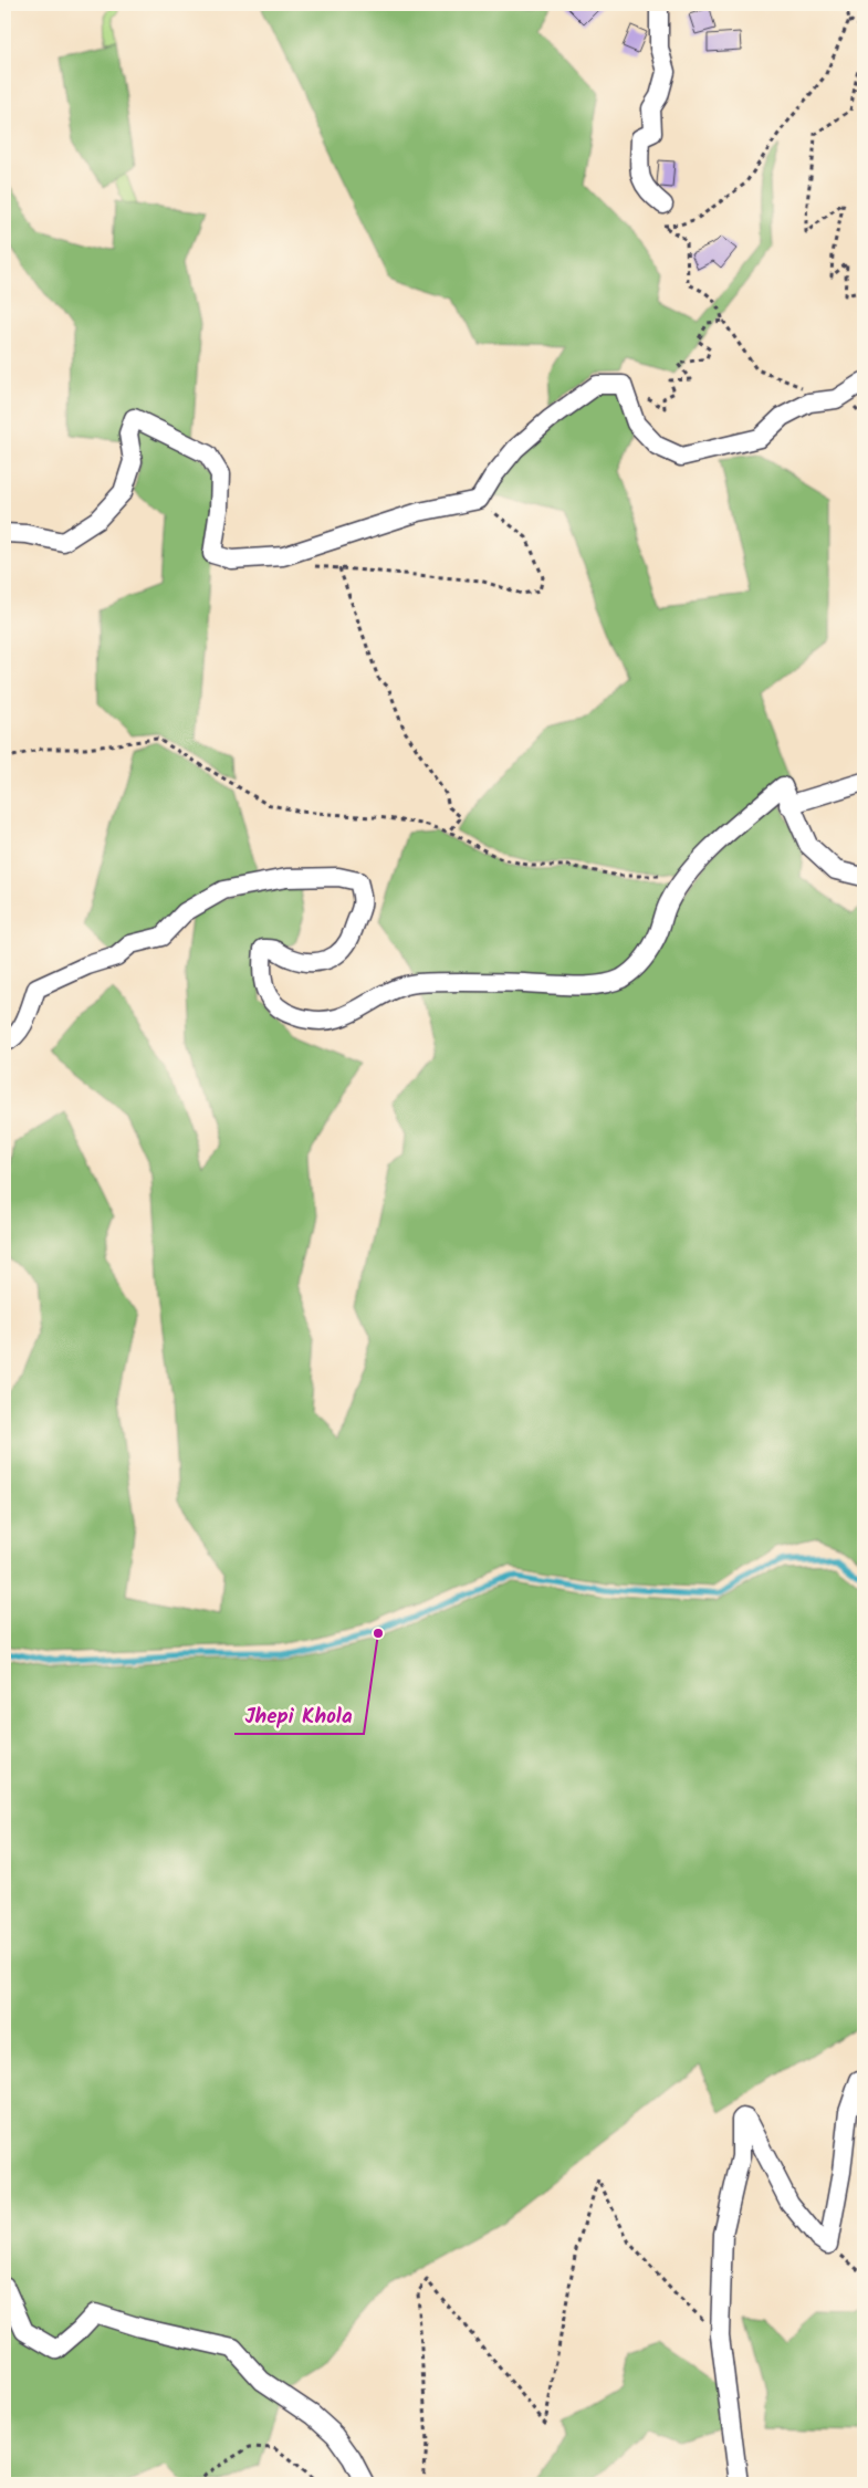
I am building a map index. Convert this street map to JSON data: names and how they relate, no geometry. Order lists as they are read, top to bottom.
{
  "places": ["Jhepi Khola"]
}
